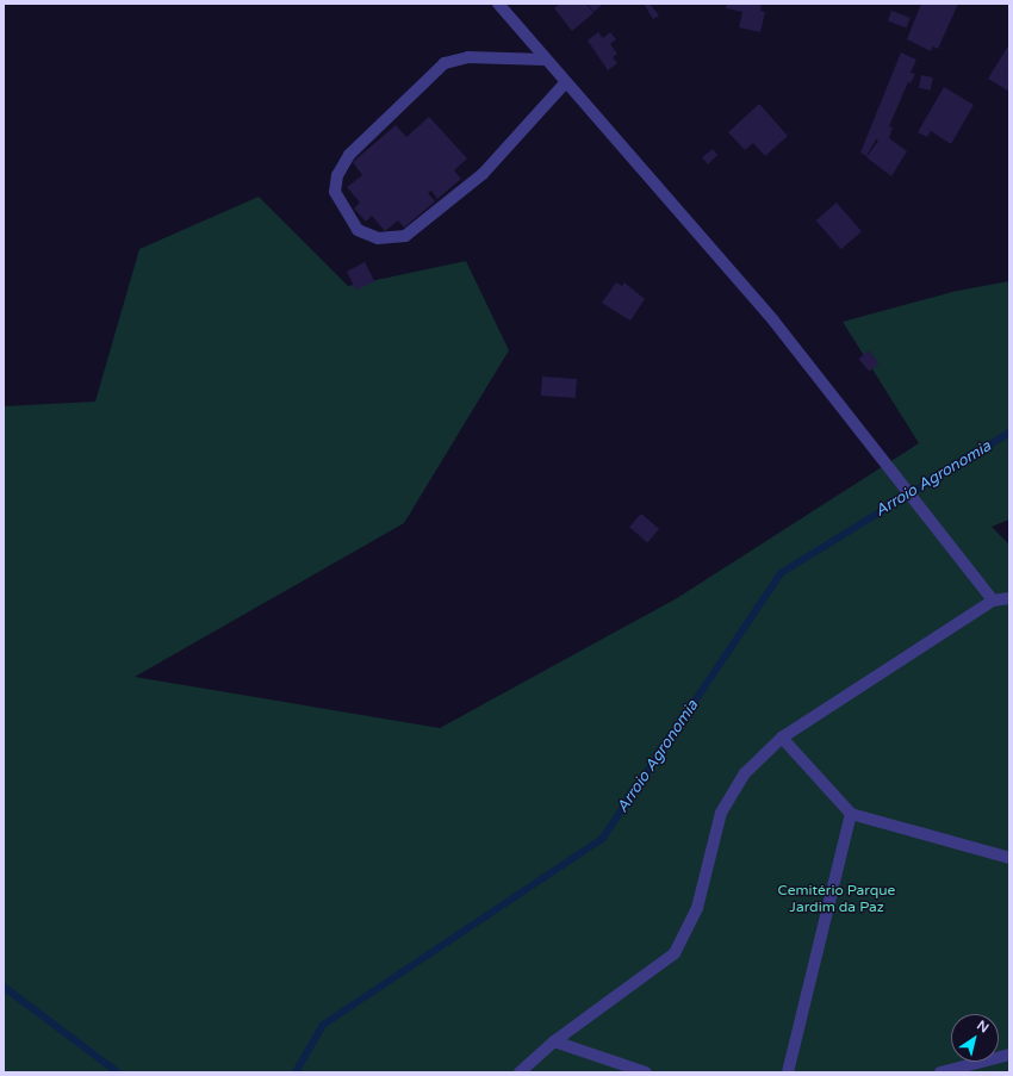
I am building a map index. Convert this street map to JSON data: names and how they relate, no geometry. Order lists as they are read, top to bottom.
{
  "water": ["Arroio Agronomia"],
  "parks": ["Cemitério Parque Jardim da Paz"],
  "north": "top right"
}
